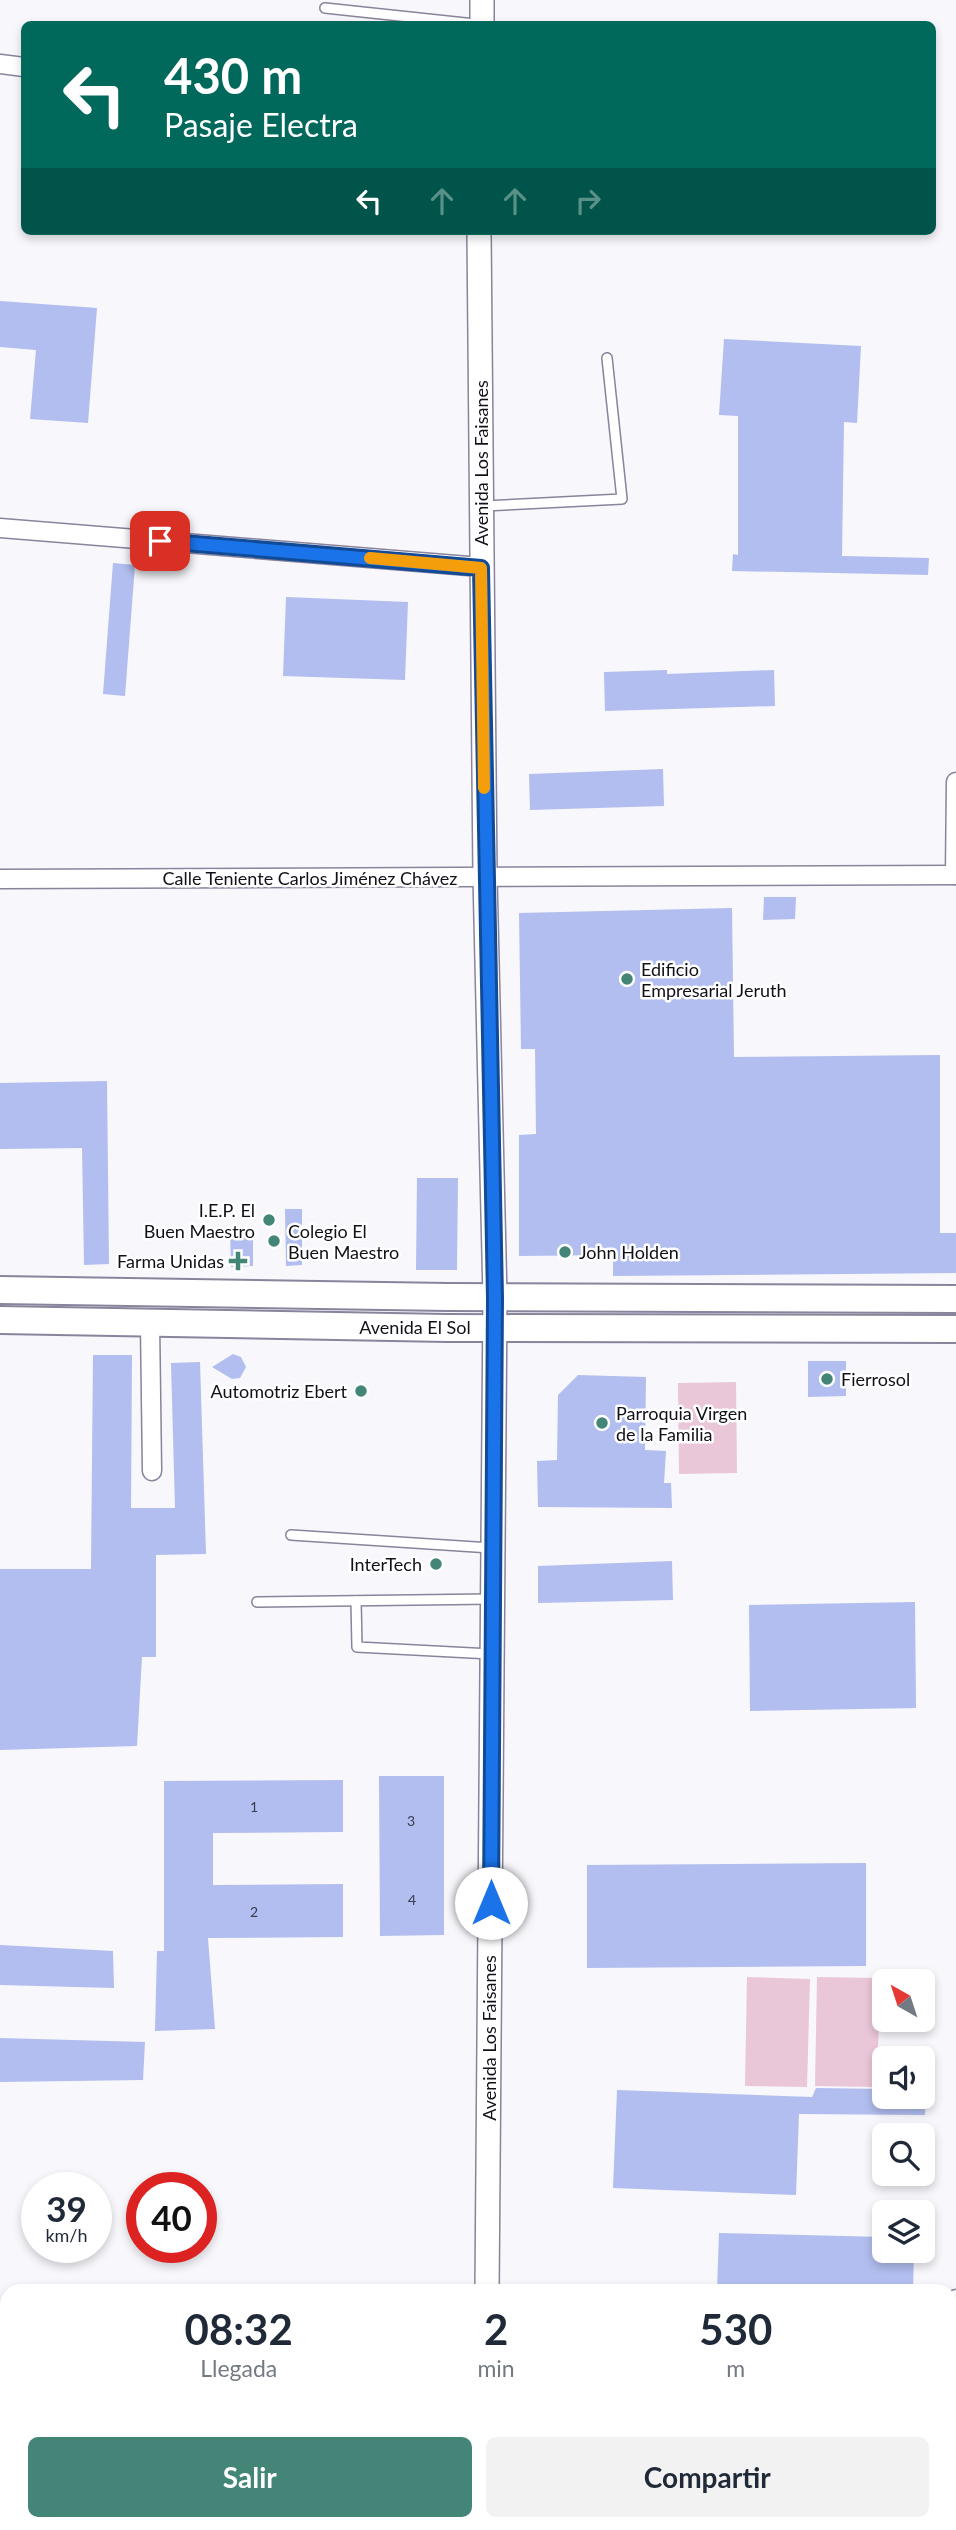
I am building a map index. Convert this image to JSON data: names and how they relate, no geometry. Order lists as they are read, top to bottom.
{
  "streets": {
    "main road": ["Avenida El Sol"],
    "street": ["Avenida Los Faisanes", "Calle Teniente Carlos Jiménez Chávez"]
  },
  "crossings": [
    ["Avenida Los Faisanes", "Calle Teniente Carlos Jiménez Chávez"],
    ["Avenida Los Faisanes", "Avenida El Sol"]
  ],
  "places": {
    "other": [
      "Edificio Empresarial Jeruth",
      "I.E.P. El Buen Maestro",
      "Colegio El Buen Maestro",
      "John Holden",
      "Fierrosol",
      "Automotriz Ebert",
      "Parroquia Virgen de la Familia",
      "InterTech"
    ],
    "health": ["Farma Unidas"]
  },
  "house_numbers": [
    "1",
    "3",
    "4",
    "2"
  ],
  "north": "top left",
  "page": {
    "turn": ["430 m", "Pasaje Electra"],
    "speed": "39 km/h",
    "limit": "40",
    "eta": [
      "08:32",
      "Llegada",
      "2",
      "min",
      "530",
      "m"
    ],
    "buttons": ["Salir", "Compartir"]
  }
}
